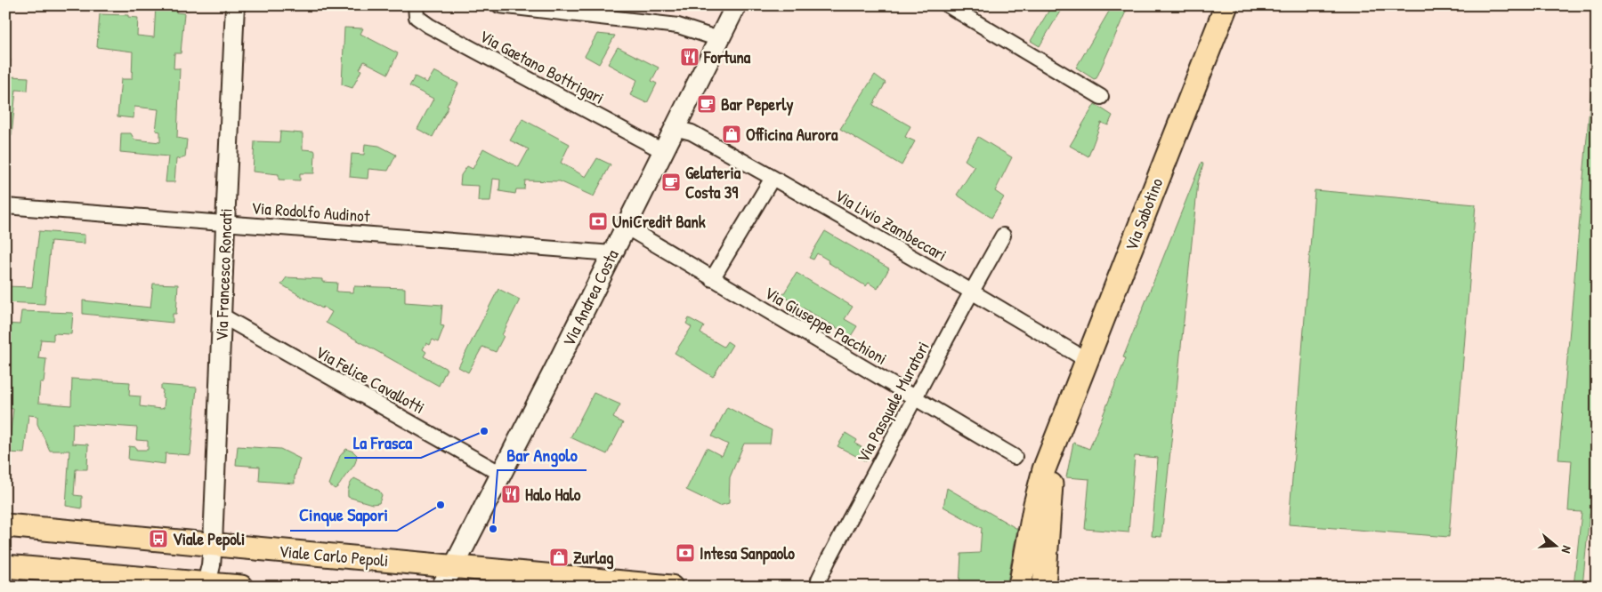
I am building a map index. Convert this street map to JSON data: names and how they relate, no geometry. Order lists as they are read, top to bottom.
{
  "streets": {
    "main road": ["Via Sabotino", "Via Andrea Costa", "Viale Carlo Pepoli"],
    "street": [
      "Via Gaetano Bottrigari",
      "Via Rodolfo Audinot",
      "Via Livio Zambeccari",
      "Via Francesco Roncati",
      "Via Giuseppe Pacchioni",
      "Via Felice Cavallotti",
      "Via Pasquale Muratori"
    ]
  },
  "crossings": [
    ["Via Gaetano Bottrigari", "Via Andrea Costa"],
    ["Via Rodolfo Audinot", "Via Francesco Roncati"],
    ["Via Rodolfo Audinot", "Via Andrea Costa"],
    ["Via Sabotino", "Via Livio Zambeccari"],
    ["Via Livio Zambeccari", "Via Andrea Costa"],
    ["Via Livio Zambeccari", "Via Pasquale Muratori"],
    ["Via Francesco Roncati", "Via Felice Cavallotti"],
    ["Via Francesco Roncati", "Viale Carlo Pepoli"],
    ["Via Andrea Costa", "Via Giuseppe Pacchioni"],
    ["Via Andrea Costa", "Via Felice Cavallotti"],
    ["Via Andrea Costa", "Viale Carlo Pepoli"],
    ["Via Giuseppe Pacchioni", "Via Pasquale Muratori"]
  ],
  "places": {
    "restaurant": ["Fortuna", "Halo Halo"],
    "cafe": ["Bar Peperly", "Gelateria Costa 39"],
    "shop": ["Officina Aurora", "Zurlag"],
    "bank": ["UniCredit Bank", "Intesa Sanpaolo"],
    "other": ["La Frasca", "Cinque Sapori", "Bar Angolo"],
    "bus stop": ["Viale Pepoli"]
  },
  "north": "right"
}
